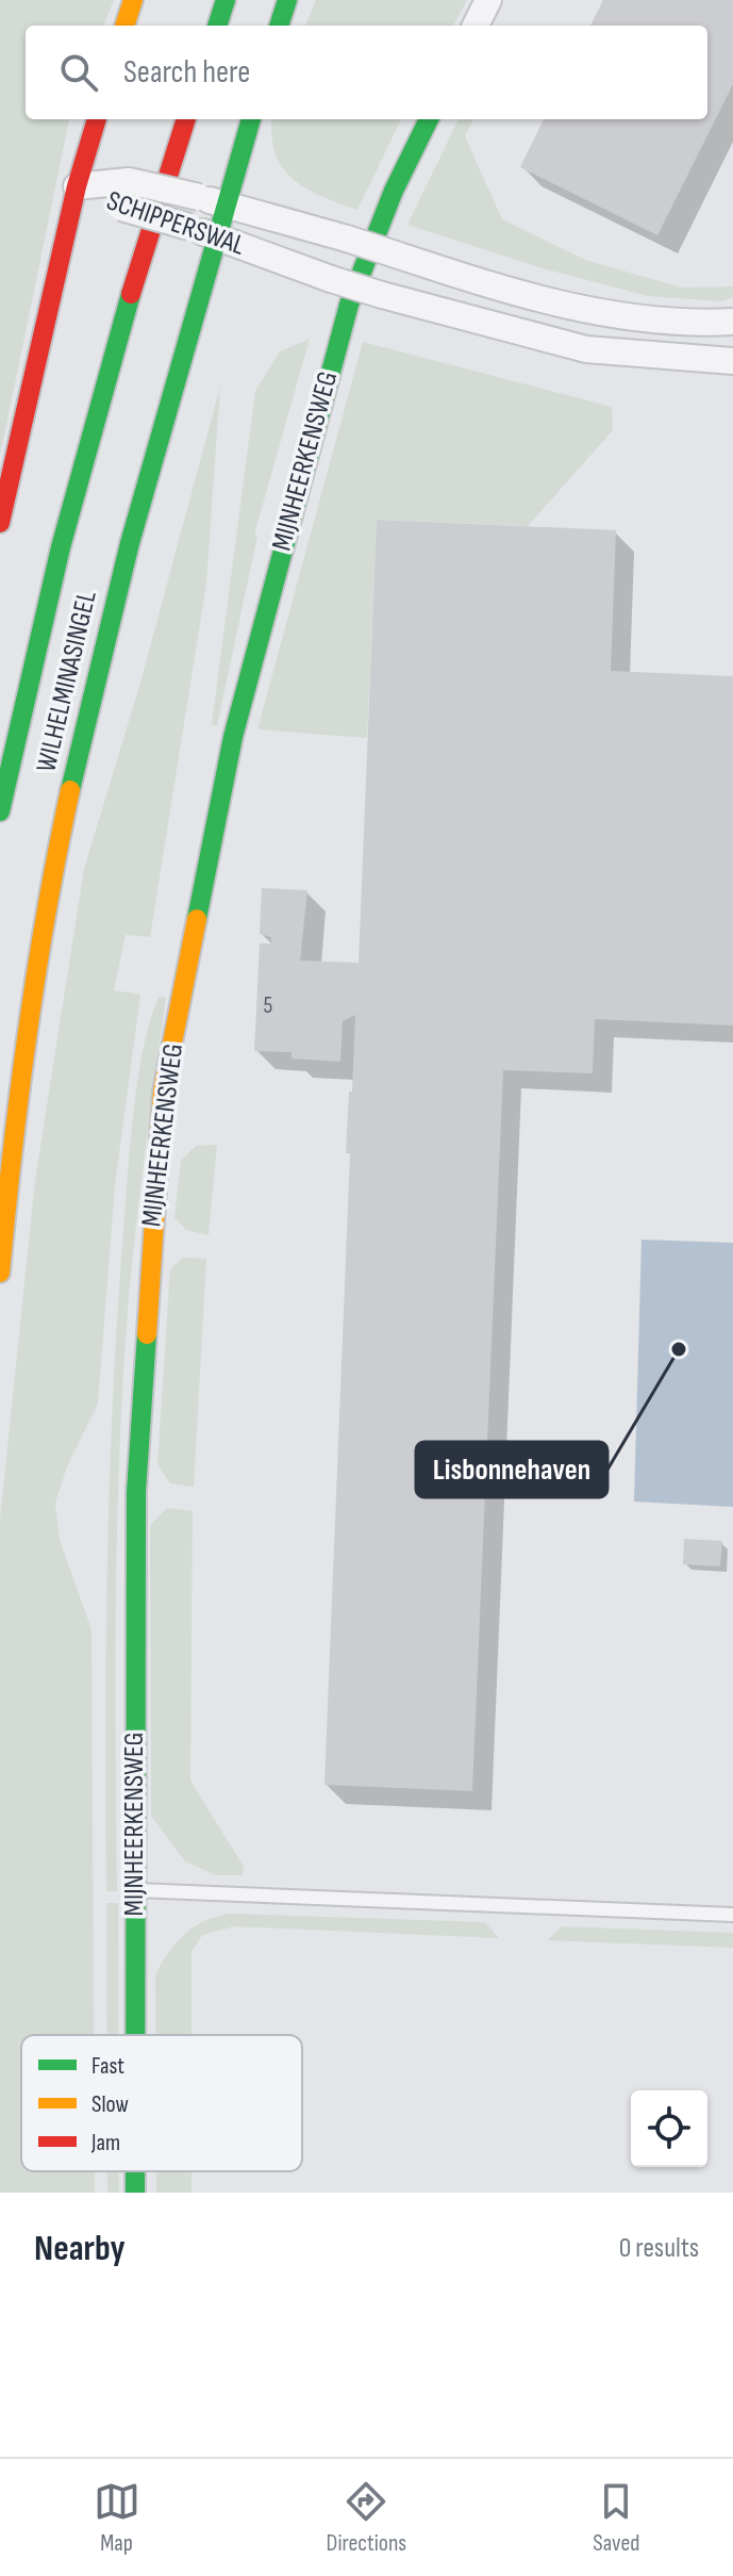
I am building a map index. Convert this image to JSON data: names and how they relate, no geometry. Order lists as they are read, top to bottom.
{
  "streets": {
    "main road": ["MIJNHEERKENSWEG", "WILHELMINASINGEL"],
    "street": ["SCHIPPERSWAL"]
  },
  "crossings": [
    ["SCHIPPERSWAL", "WILHELMINASINGEL"]
  ],
  "places": ["Lisbonnehaven"],
  "house_numbers": ["5"],
  "legend": ["Fast", "Slow", "Jam"],
  "page": {
    "search": "Search here",
    "heading": ["Nearby", "0 results"],
    "nav": ["Map", "Directions", "Saved"]
  }
}
